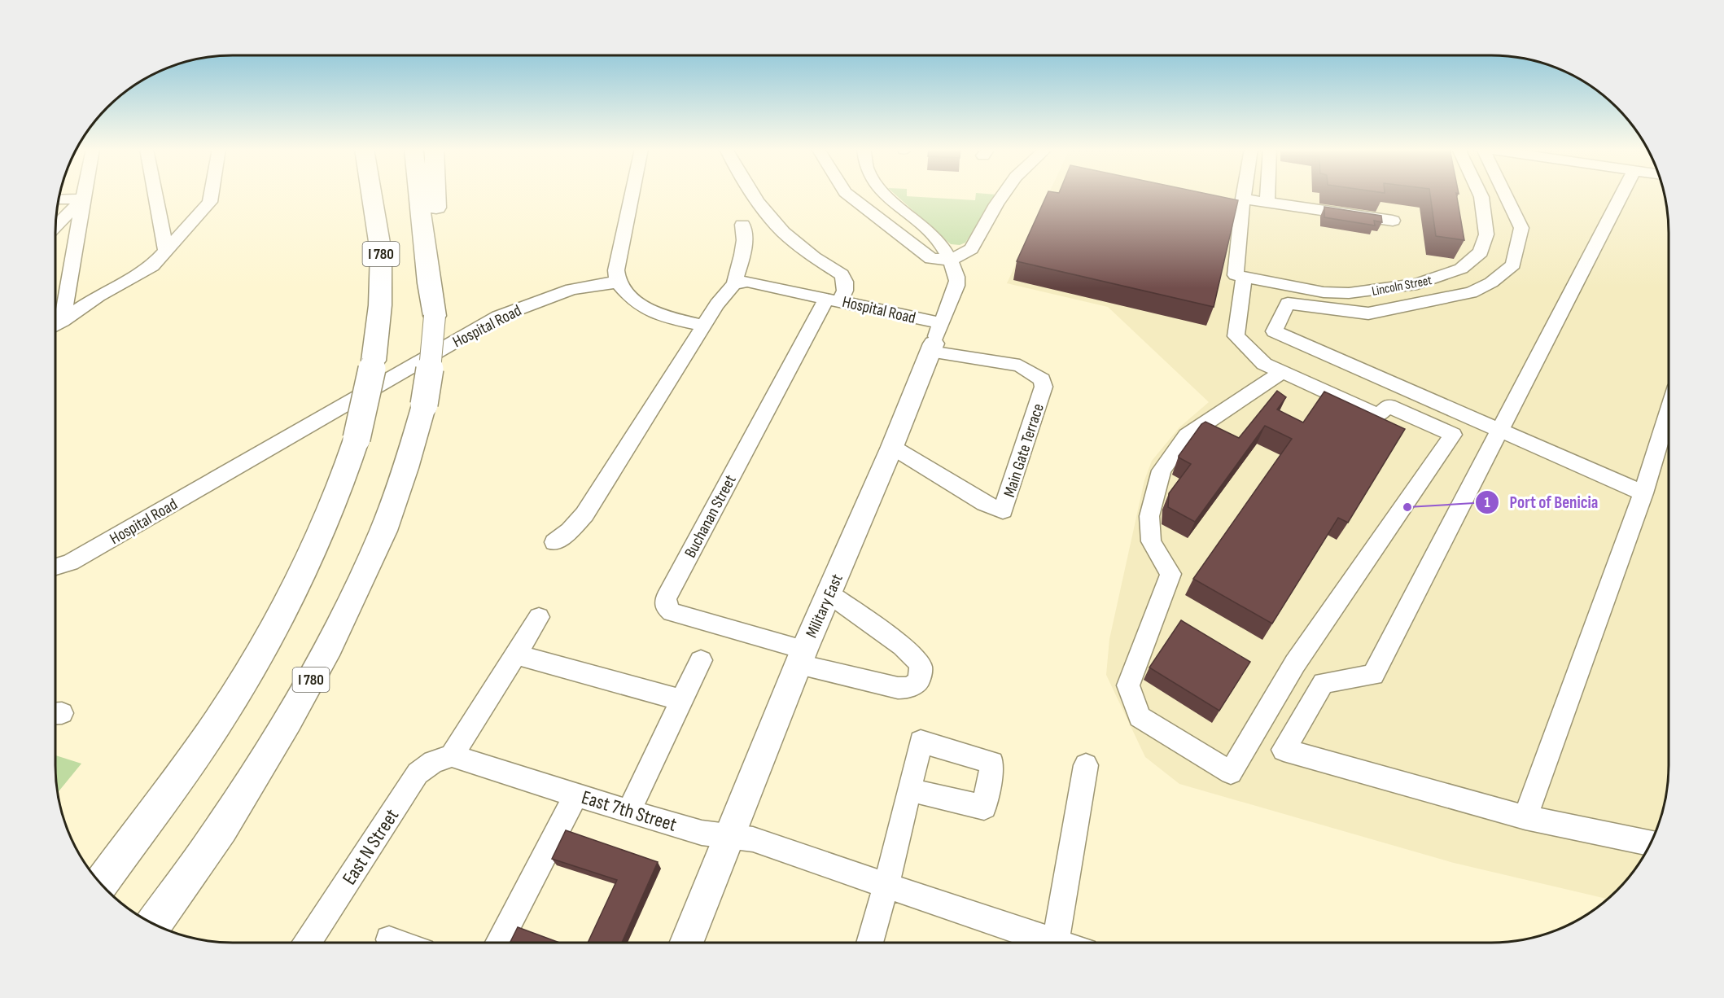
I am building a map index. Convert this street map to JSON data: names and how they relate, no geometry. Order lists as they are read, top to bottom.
{
  "streets": {
    "highway": ["I 780"],
    "main road": ["Military East"],
    "street": [
      "Lincoln Street",
      "Hospital Road",
      "Main Gate Terrace",
      "Buchanan Street",
      "East 7th Street",
      "East N Street"
    ]
  },
  "crossings": [
    ["Hospital Road", "Main Gate Terrace"],
    ["Hospital Road", "Buchanan Street"],
    ["Hospital Road", "Military East"],
    ["Main Gate Terrace", "Military East"],
    ["Buchanan Street", "Military East"],
    ["Military East", "East 7th Street"],
    ["East 7th Street", "East N Street"]
  ],
  "places": ["Port of Benicia"]
}
